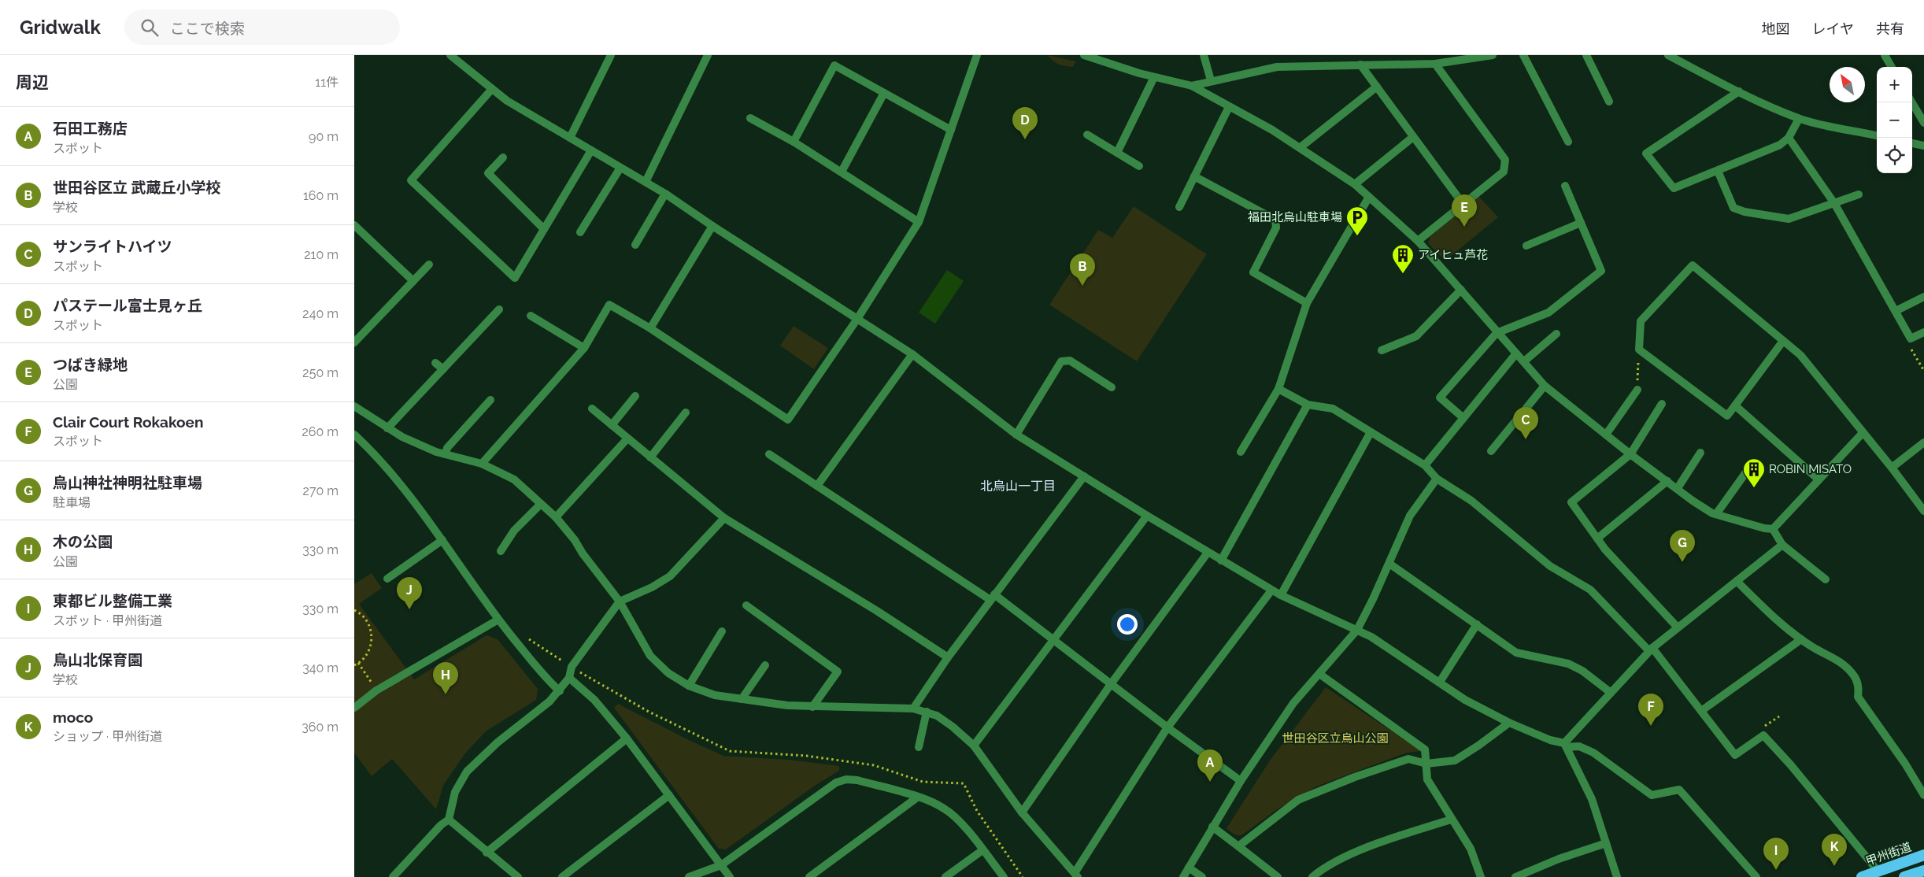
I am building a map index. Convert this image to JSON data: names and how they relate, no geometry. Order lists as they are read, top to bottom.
{
  "streets": {
    "highway": ["甲州街道"]
  },
  "districts": ["北烏山一丁目"],
  "parks": ["世田谷区立烏山公園"],
  "places": {
    "parking": ["福田北烏山駐車場"],
    "building": ["アイヒュ芦花", "ROBIN MISATO"]
  },
  "north": "top left",
  "page": {
    "header": "Gridwalk",
    "search": "ここで検索",
    "nav": ["地図", "レイヤ", "共有"],
    "heading": ["周辺", "11件"],
    "map_buttons": ["+", "−"],
    "list": [
      {
        "mark": "A",
        "name": "石田工務店",
        "note": "スポット",
        "value": "90 m"
      },
      {
        "mark": "B",
        "name": "世田谷区立 武蔵丘小学校",
        "note": "学校",
        "value": "160 m"
      },
      {
        "mark": "C",
        "name": "サンライトハイツ",
        "note": "スポット",
        "value": "210 m"
      },
      {
        "mark": "D",
        "name": "パステール富士見ヶ丘",
        "note": "スポット",
        "value": "240 m"
      },
      {
        "mark": "E",
        "name": "つばき緑地",
        "note": "公園",
        "value": "250 m"
      },
      {
        "mark": "F",
        "name": "Clair Court Rokakoen",
        "note": "スポット",
        "value": "260 m"
      },
      {
        "mark": "G",
        "name": "烏山神社神明社駐車場",
        "note": "駐車場",
        "value": "270 m"
      },
      {
        "mark": "H",
        "name": "木の公園",
        "note": "公園",
        "value": "330 m"
      },
      {
        "mark": "I",
        "name": "東都ビル整備工業",
        "note": "スポット · 甲州街道",
        "value": "330 m"
      },
      {
        "mark": "J",
        "name": "鳥山北保育園",
        "note": "学校",
        "value": "340 m"
      },
      {
        "mark": "K",
        "name": "moco",
        "note": "ショップ · 甲州街道",
        "value": "360 m"
      }
    ],
    "pins": [
      "D",
      "E",
      "B",
      "C",
      "G",
      "J",
      "H",
      "F",
      "A",
      "K",
      "I"
    ]
  }
}
